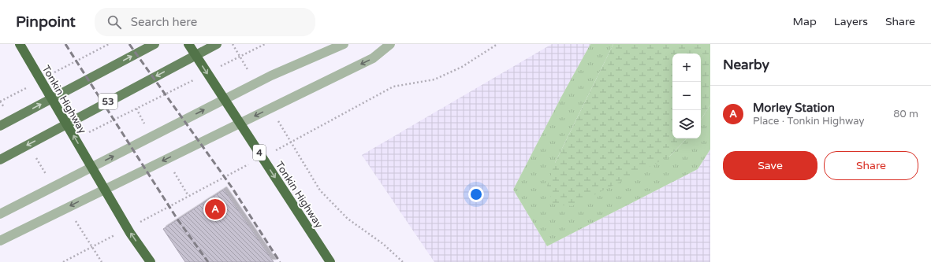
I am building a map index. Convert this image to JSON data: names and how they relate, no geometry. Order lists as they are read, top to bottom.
{
  "streets": {
    "highway": ["Tonkin Highway", "4"],
    "main road": ["53"]
  },
  "page": {
    "header": "Pinpoint",
    "search": "Search here",
    "nav": ["Map", "Layers", "Share"],
    "heading": "Nearby",
    "map_buttons": ["+", "−"],
    "list": [
      {
        "mark": "A",
        "name": "Morley Station",
        "note": "Place · Tonkin Highway",
        "value": "80 m"
      }
    ],
    "buttons": ["Save", "Share"],
    "pins": "A"
  }
}
